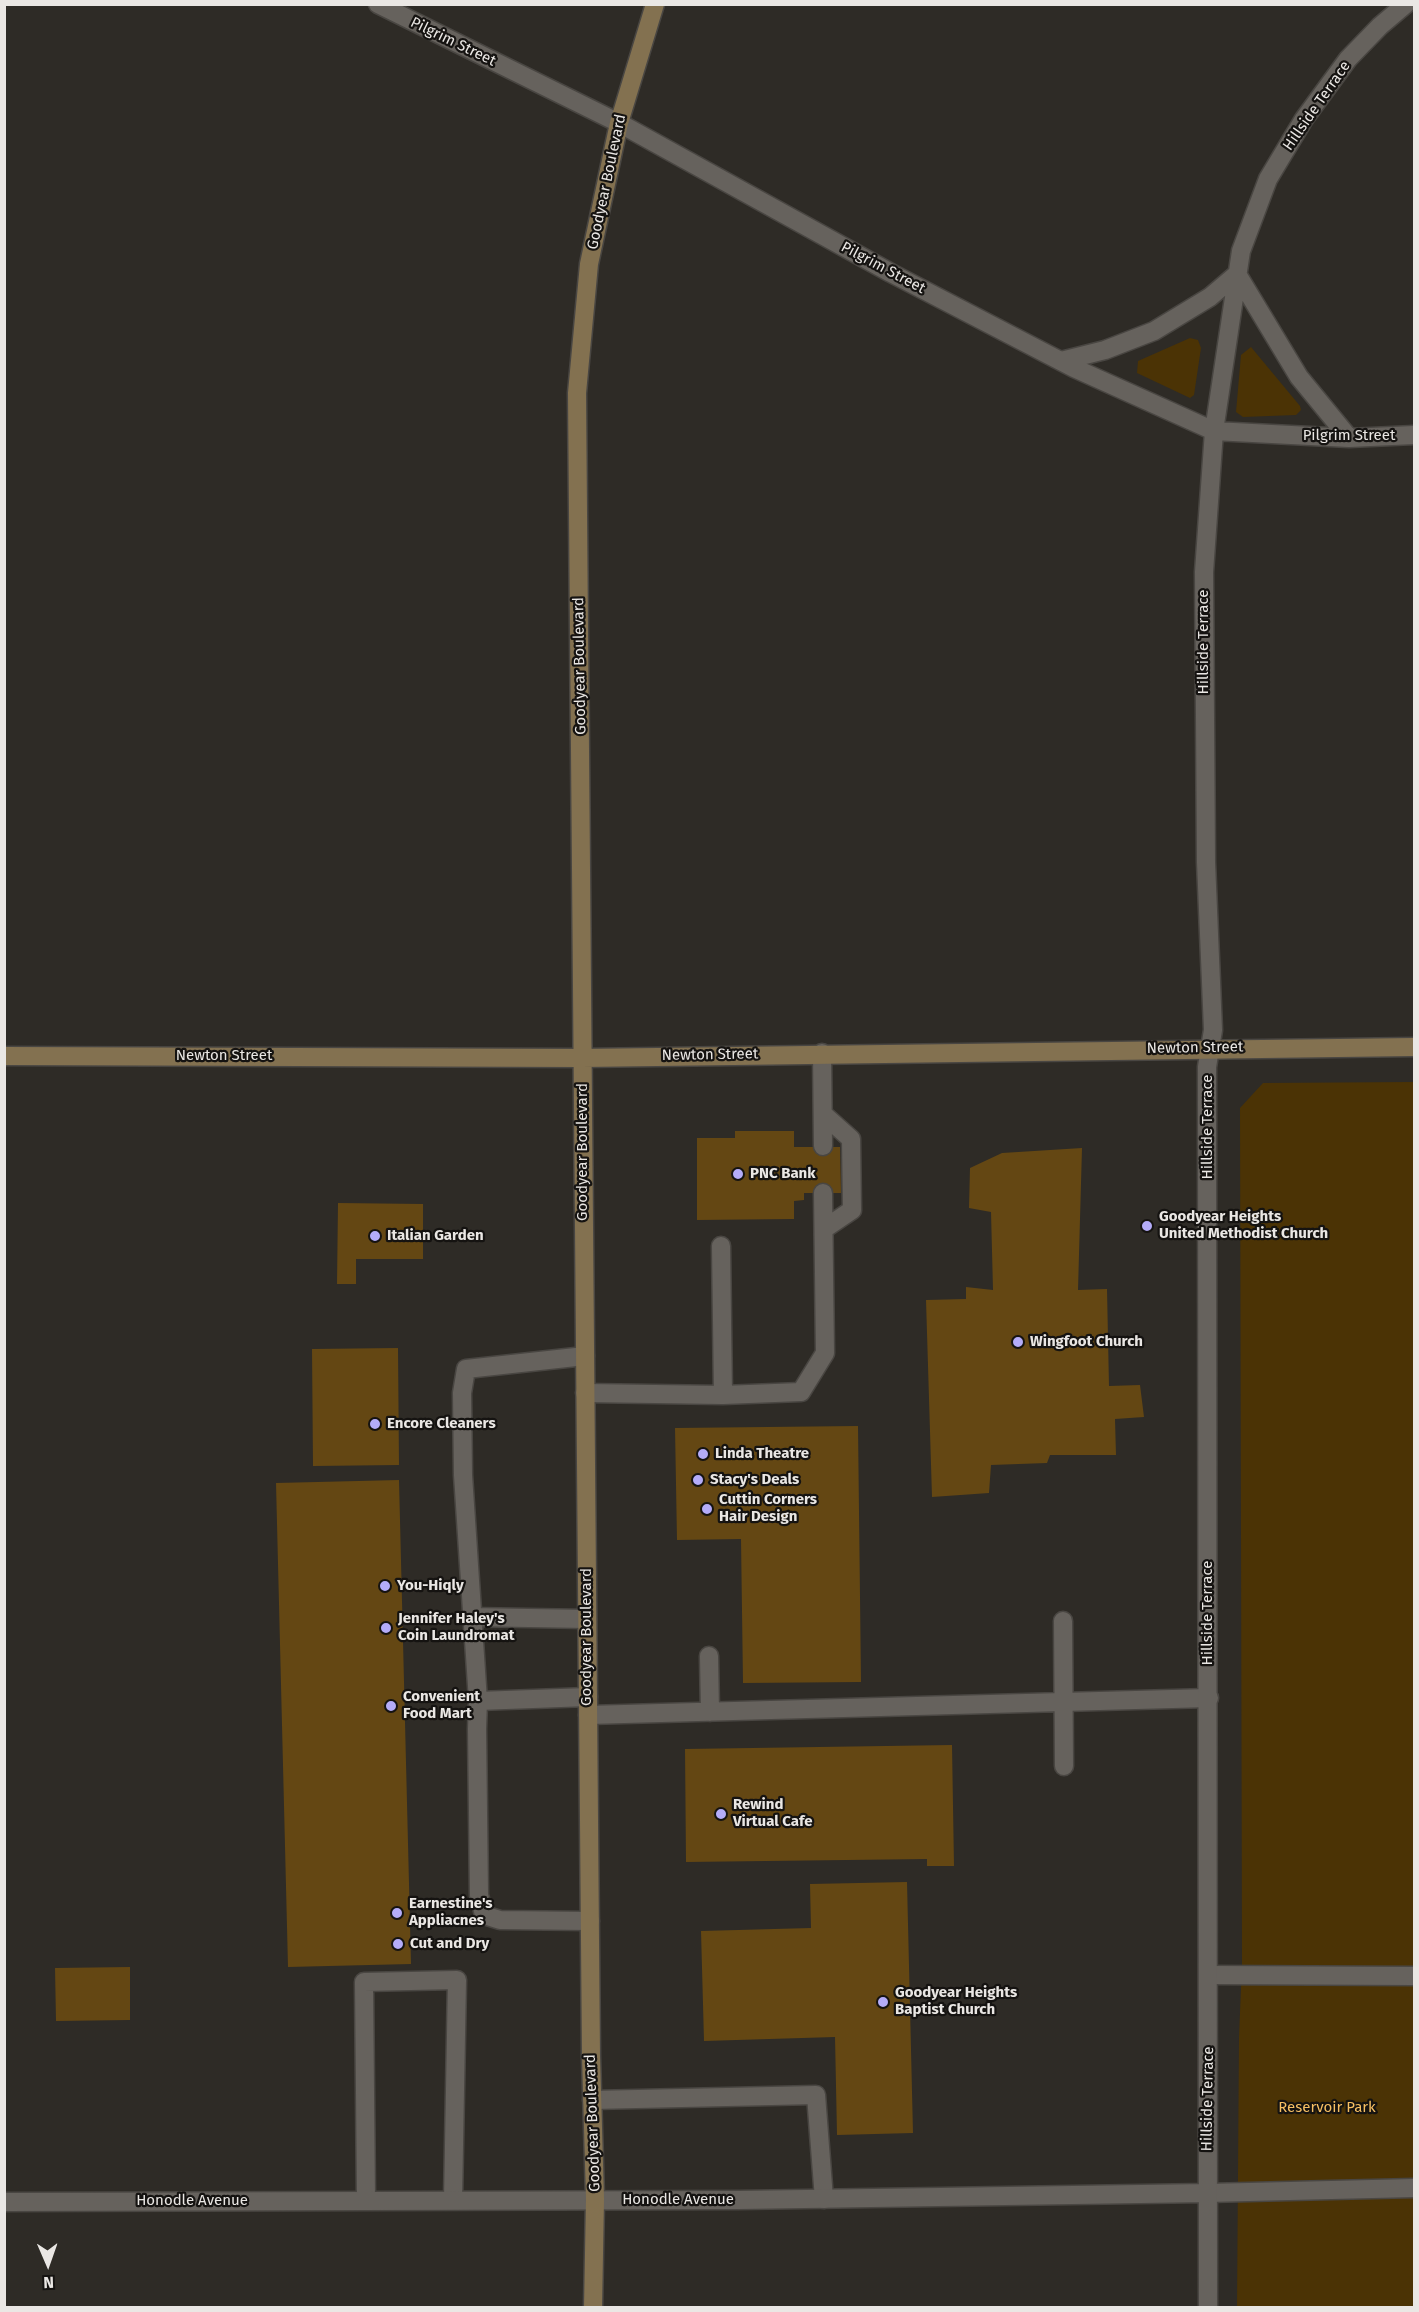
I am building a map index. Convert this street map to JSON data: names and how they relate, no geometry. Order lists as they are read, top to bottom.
{
  "streets": {
    "street": [
      "Pilgrim Street",
      "Hillside Terrace",
      "Goodyear Boulevard",
      "Newton Street",
      "Honodle Avenue"
    ]
  },
  "crossings": [
    ["Pilgrim Street", "Hillside Terrace"],
    ["Pilgrim Street", "Goodyear Boulevard"],
    ["Hillside Terrace", "Newton Street"],
    ["Hillside Terrace", "Honodle Avenue"],
    ["Goodyear Boulevard", "Newton Street"],
    ["Goodyear Boulevard", "Honodle Avenue"]
  ],
  "parks": ["Reservoir Park"],
  "places": [
    "PNC Bank",
    "Goodyear Heights United Methodist Church",
    "Italian Garden",
    "Wingfoot Church",
    "Encore Cleaners",
    "Linda Theatre",
    "Stacy's Deals",
    "Cuttin Corners Hair Design",
    "You-Hiqly",
    "Jennifer Haley's Coin Laundromat",
    "Convenient Food Mart",
    "Rewind Virtual Cafe",
    "Earnestine's Appliacnes",
    "Cut and Dry",
    "Goodyear Heights Baptist Church"
  ],
  "north": "bottom"
}
